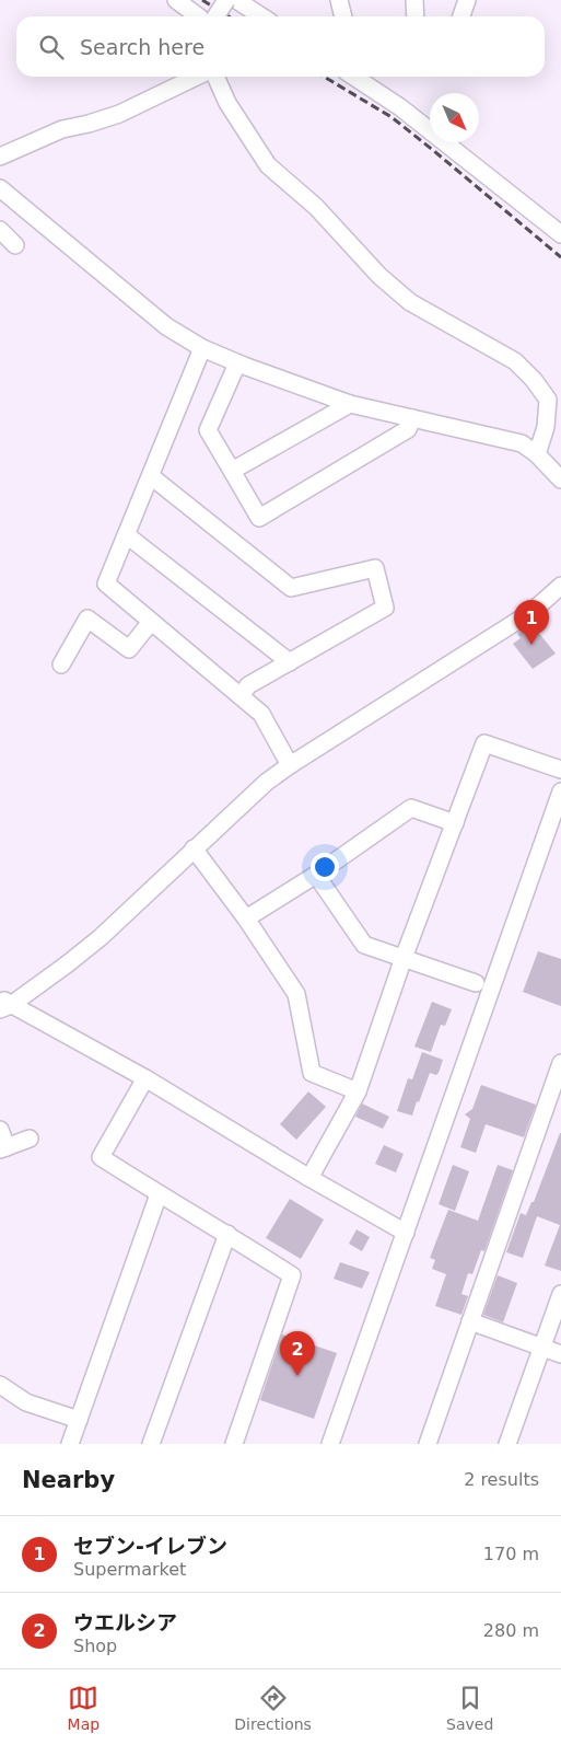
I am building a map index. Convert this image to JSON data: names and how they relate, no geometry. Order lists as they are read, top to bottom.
{
  "north": "bottom right",
  "page": {
    "search": "Search here",
    "pins": ["1", "2"],
    "heading": ["Nearby", "2 results"],
    "list": [
      {
        "mark": "1",
        "name": "セブン-イレブン",
        "note": "Supermarket",
        "value": "170 m"
      },
      {
        "mark": "2",
        "name": "ウエルシア",
        "note": "Shop",
        "value": "280 m"
      }
    ],
    "nav": ["Map", "Directions", "Saved"]
  }
}
